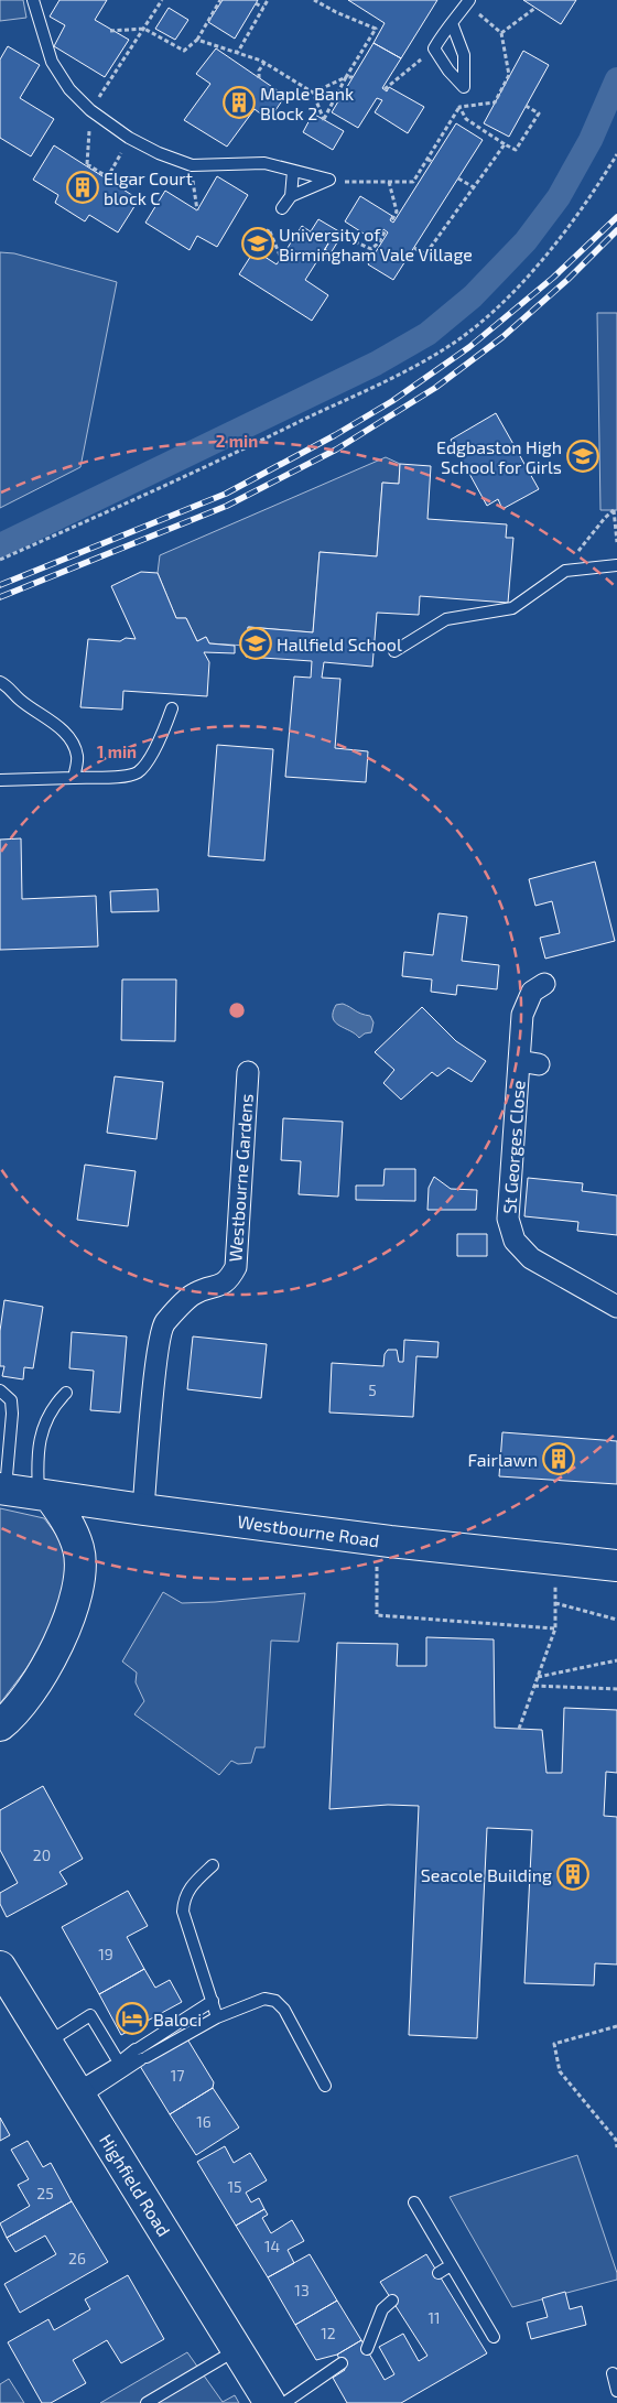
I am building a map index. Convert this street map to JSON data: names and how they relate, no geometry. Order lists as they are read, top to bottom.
{
  "streets": {
    "main road": ["Westbourne Road", "Highfield Road"],
    "street": ["St Georges Close", "Westbourne Gardens"]
  },
  "crossings": [
    ["Westbourne Gardens", "Westbourne Road"]
  ],
  "places": {
    "building": [
      "Maple Bank Block 2",
      "Elgar Court block C",
      "Fairlawn",
      "Seacole Building"
    ],
    "school or university": ["University of Birmingham Vale Village", "Edgbaston High School for Girls", "Hallfield School"],
    "hotel": ["Baloci"]
  },
  "house_numbers": [
    "5",
    "20",
    "19",
    "17",
    "16",
    "15",
    "25",
    "14",
    "26",
    "13",
    "11",
    "12"
  ],
  "rings": ["2 min", "1 min"]
}
